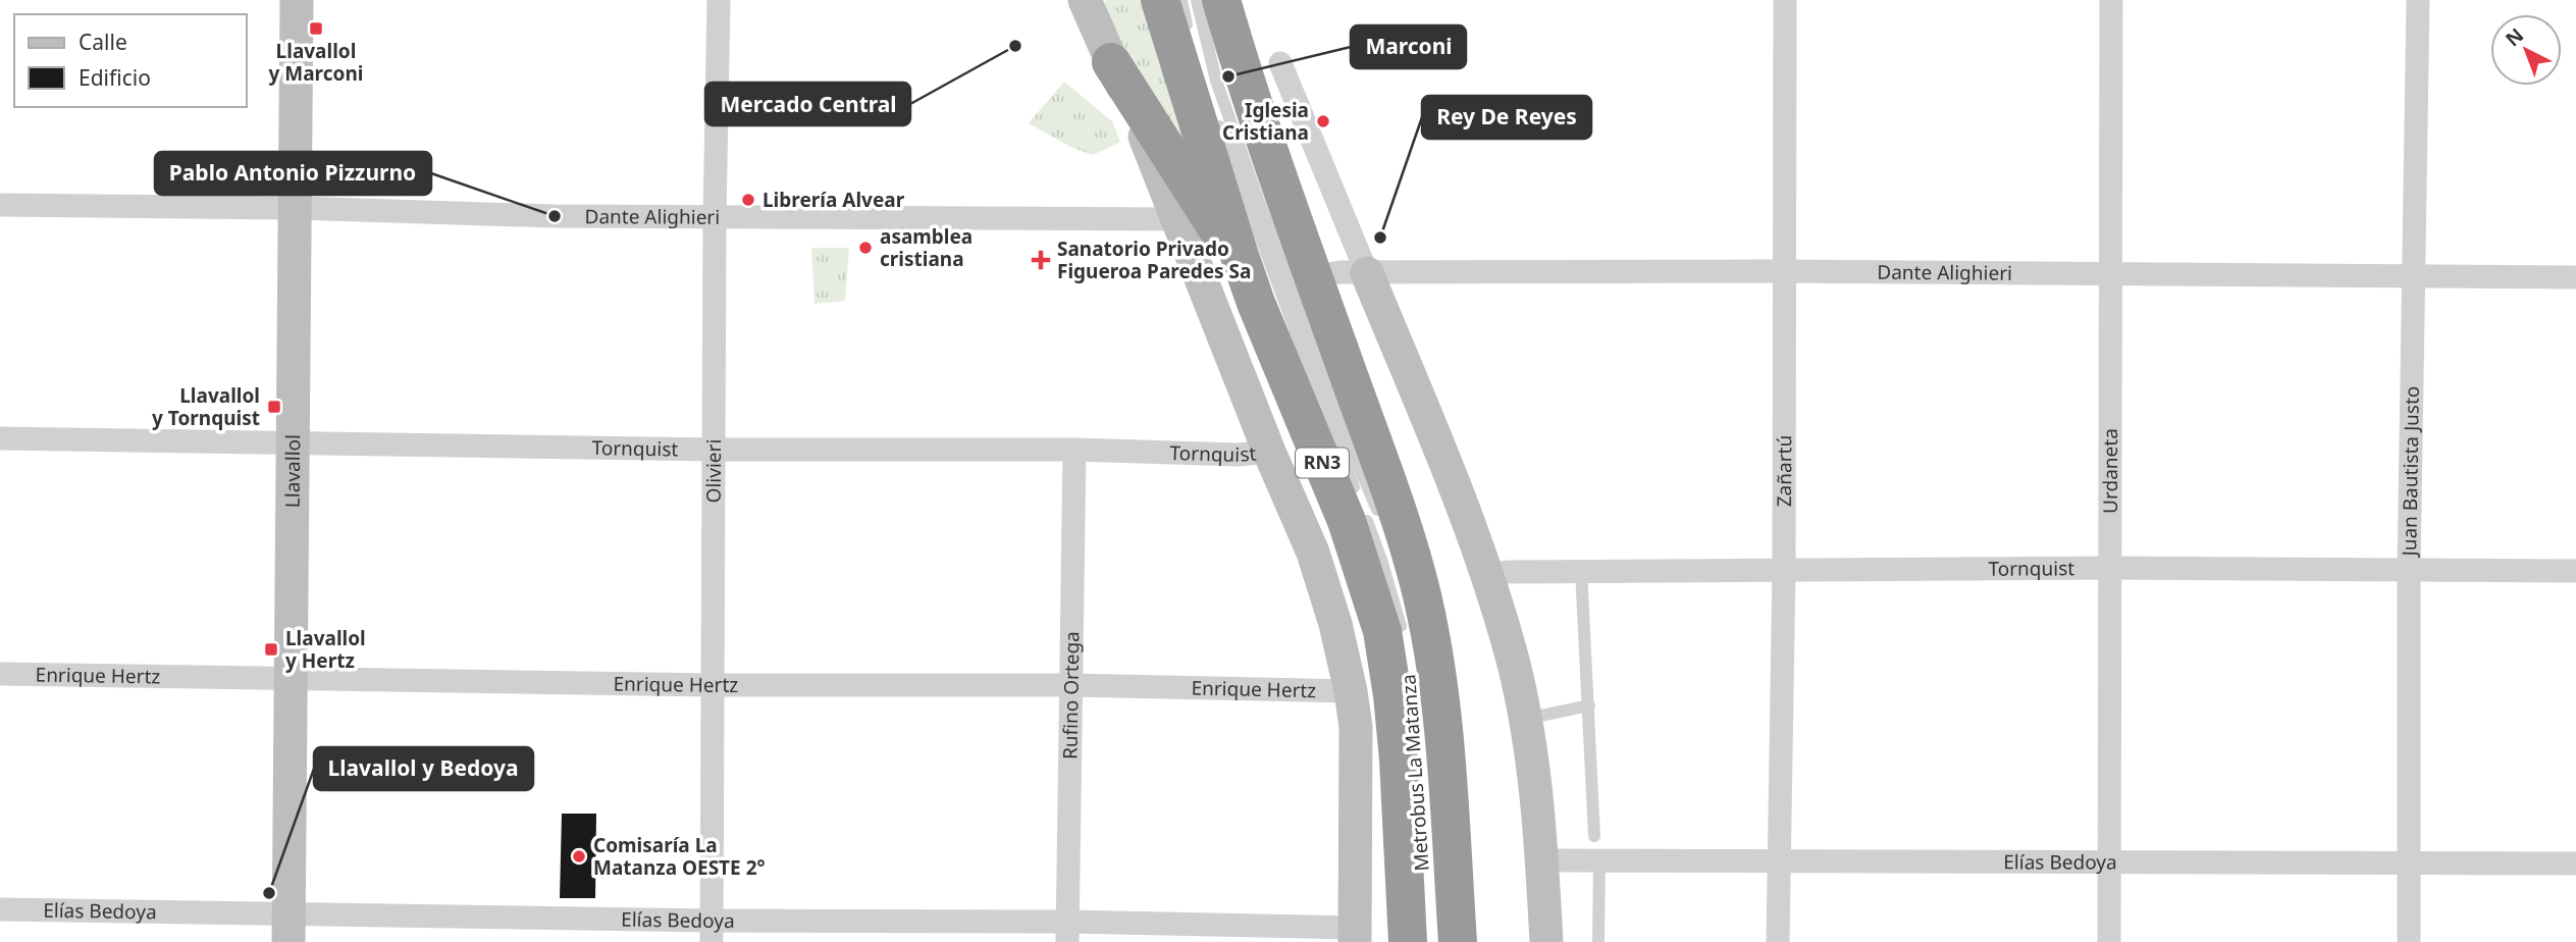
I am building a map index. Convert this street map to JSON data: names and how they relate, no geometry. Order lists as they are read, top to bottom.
{
  "streets": {
    "highway": ["RN3"],
    "street": [
      "Dante Alighieri",
      "Tornquist",
      "Llavallol",
      "Olivieri",
      "Zañartú",
      "Urdaneta",
      "Juan Bautista Justo",
      "Enrique Hertz",
      "Rufino Ortega",
      "Elías Bedoya"
    ],
    "lane": ["Metrobus La Matanza"]
  },
  "crossings": [
    ["Dante Alighieri", "RN3"],
    ["Dante Alighieri", "Llavallol"],
    ["Dante Alighieri", "Olivieri"],
    ["Dante Alighieri", "Zañartú"],
    ["Dante Alighieri", "Urdaneta"],
    ["Dante Alighieri", "Juan Bautista Justo"],
    ["Tornquist", "Llavallol"],
    ["Tornquist", "Olivieri"],
    ["Tornquist", "Zañartú"],
    ["Tornquist", "Urdaneta"],
    ["Tornquist", "Juan Bautista Justo"],
    ["Tornquist", "Rufino Ortega"],
    ["Llavallol", "Enrique Hertz"],
    ["Llavallol", "Elías Bedoya"],
    ["Olivieri", "Enrique Hertz"],
    ["Olivieri", "Elías Bedoya"],
    ["Zañartú", "Elías Bedoya"],
    ["Urdaneta", "Elías Bedoya"],
    ["Juan Bautista Justo", "Elías Bedoya"],
    ["Enrique Hertz", "Rufino Ortega"],
    ["Rufino Ortega", "Elías Bedoya"]
  ],
  "places": {
    "transit": ["Llavallol y Marconi", "Llavallol y Tornquist", "Llavallol y Hertz"],
    "other": [
      "Mercado Central",
      "Marconi",
      "Iglesia Cristiana",
      "Librería Alvear",
      "Pablo Antonio Pizzurno",
      "Rey De Reyes",
      "asamblea cristiana",
      "Comisaría La Matanza OESTE 2°",
      "Llavallol y Bedoya"
    ],
    "health": ["Sanatorio Privado Figueroa Paredes Sa"]
  },
  "legend": ["Calle", "Edificio"],
  "north": "top left"
}
